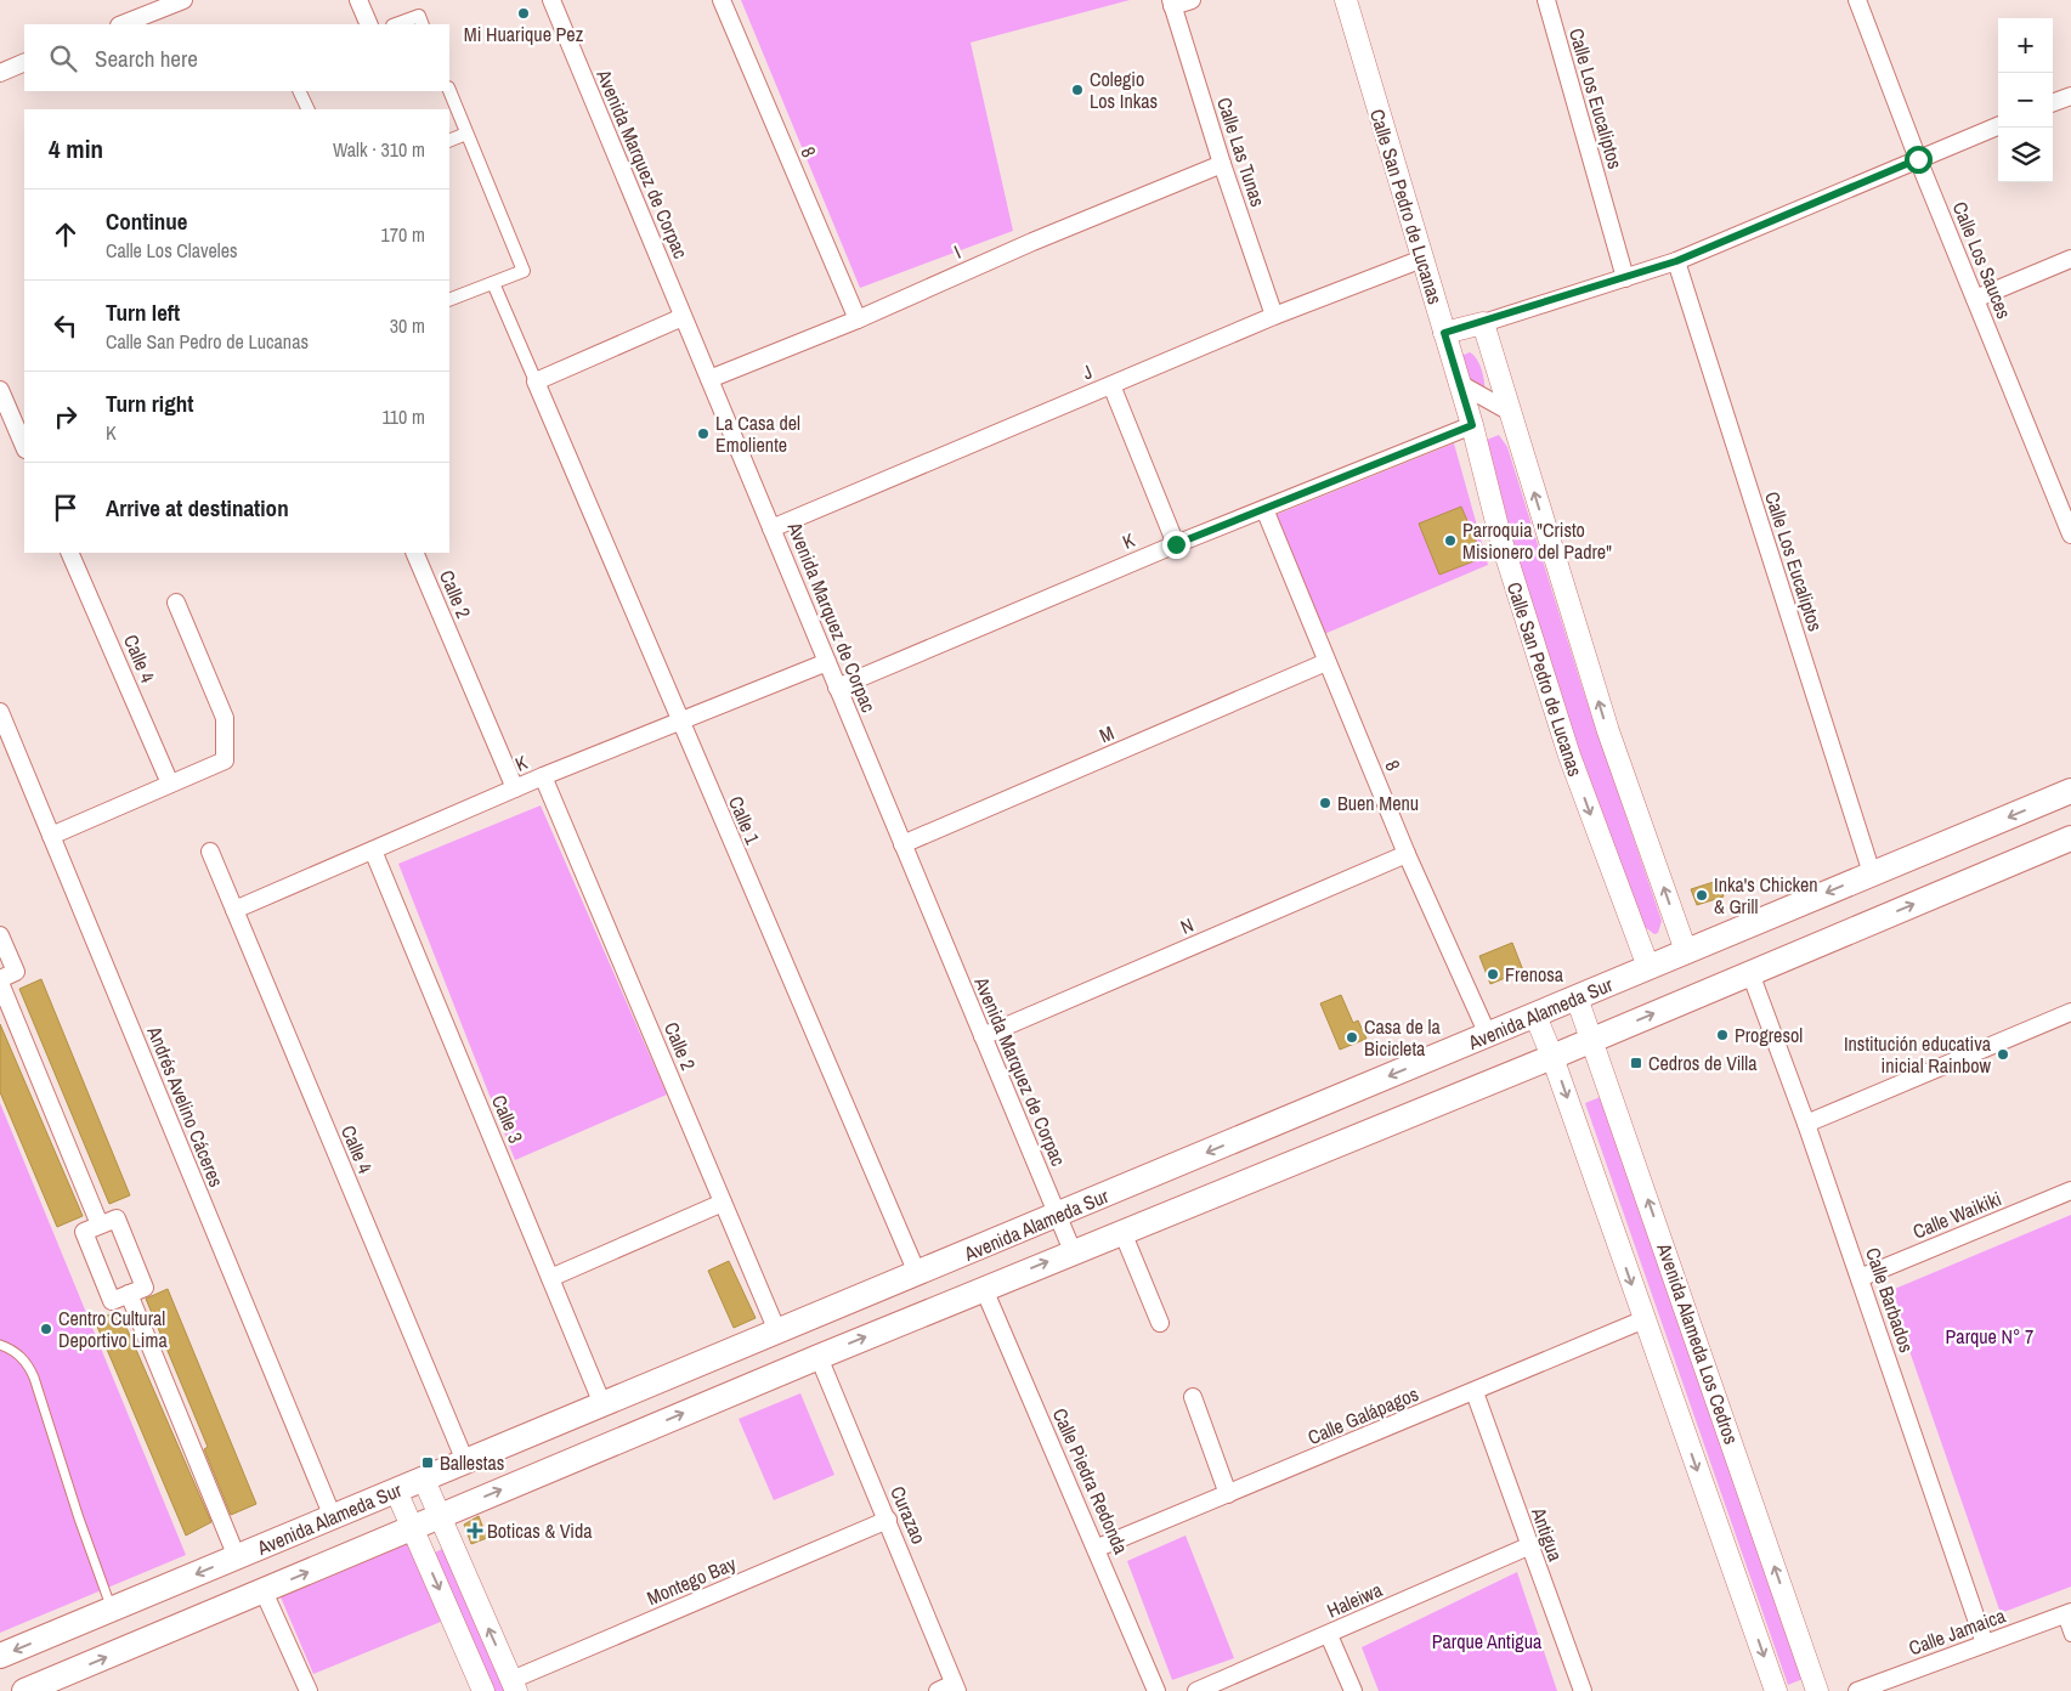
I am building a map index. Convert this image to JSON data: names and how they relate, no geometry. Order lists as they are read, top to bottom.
{
  "streets": {
    "main road": ["Avenida Alameda Sur"],
    "street": [
      "Calle Los Eucaliptos",
      "8",
      "Calle Las Tunas",
      "Avenida Marquez de Corpac",
      "Calle San Pedro de Lucanas",
      "I",
      "Calle Los Sauces",
      "J",
      "K",
      "Calle 2",
      "Calle 4",
      "M",
      "Calle 1",
      "N",
      "Andrés Avelino Cáceres",
      "Calle 3",
      "Calle Waikiki",
      "Calle Barbados",
      "Avenida Alameda Los Cedros",
      "Calle Galápagos",
      "Calle Piedra Redonda",
      "Curazao",
      "Antigua",
      "Montego Bay",
      "Haleiwa",
      "Calle Jamaica"
    ]
  },
  "crossings": [
    ["Calle Los Eucaliptos", "Avenida Alameda Sur"],
    ["8", "I"],
    ["8", "K"],
    ["8", "M"],
    ["8", "N"],
    ["8", "Avenida Alameda Sur"],
    ["Calle Las Tunas", "I"],
    ["Calle Las Tunas", "J"],
    ["Avenida Marquez de Corpac", "I"],
    ["Avenida Marquez de Corpac", "J"],
    ["Avenida Marquez de Corpac", "K"],
    ["Avenida Marquez de Corpac", "M"],
    ["Avenida Marquez de Corpac", "N"],
    ["Avenida Marquez de Corpac", "Avenida Alameda Sur"],
    ["Calle San Pedro de Lucanas", "J"],
    ["Calle San Pedro de Lucanas", "K"],
    ["Calle San Pedro de Lucanas", "Avenida Alameda Sur"],
    ["K", "Calle 2"],
    ["K", "Calle 4"],
    ["K", "Calle 1"],
    ["K", "Calle 3"],
    ["Calle 2", "Avenida Alameda Sur"],
    ["Calle 4", "Avenida Alameda Sur"],
    ["Calle 1", "Avenida Alameda Sur"],
    ["Avenida Alameda Sur", "Andrés Avelino Cáceres"],
    ["Avenida Alameda Sur", "Calle 3"],
    ["Avenida Alameda Sur", "Calle Barbados"],
    ["Avenida Alameda Sur", "Avenida Alameda Los Cedros"],
    ["Avenida Alameda Sur", "Calle Piedra Redonda"],
    ["Avenida Alameda Sur", "Curazao"],
    ["Calle Waikiki", "Calle Barbados"],
    ["Calle Barbados", "Calle Jamaica"],
    ["Calle Galápagos", "Calle Piedra Redonda"],
    ["Calle Galápagos", "Antigua"],
    ["Curazao", "Montego Bay"],
    ["Antigua", "Haleiwa"]
  ],
  "parks": ["Parque N° 7", "Parque Antigua"],
  "places": {
    "other": [
      "Mi Huarique Pez",
      "Colegio Los Inkas",
      "La Casa del Emoliente",
      "Parroquia \"Cristo Misionero del Padre\"",
      "Buen Menu",
      "Inka's Chicken & Grill",
      "Frenosa",
      "Progresol",
      "Casa de la Bicicleta",
      "Institución educativa inicial Rainbow",
      "Centro Cultural Deportivo Lima"
    ],
    "transit": ["Cedros de Villa", "Ballestas"],
    "health": ["Boticas & Vida"]
  },
  "page": {
    "map_buttons": ["+", "−"],
    "search": "Search here",
    "heading": ["4 min", "Walk · 310 m"],
    "list": [
      ["Continue", "Calle Los Claveles", "170 m"],
      ["Turn left", "Calle San Pedro de Lucanas", "30 m"],
      ["Turn right", "K", "110 m"],
      "Arrive at destination"
    ]
  }
}
